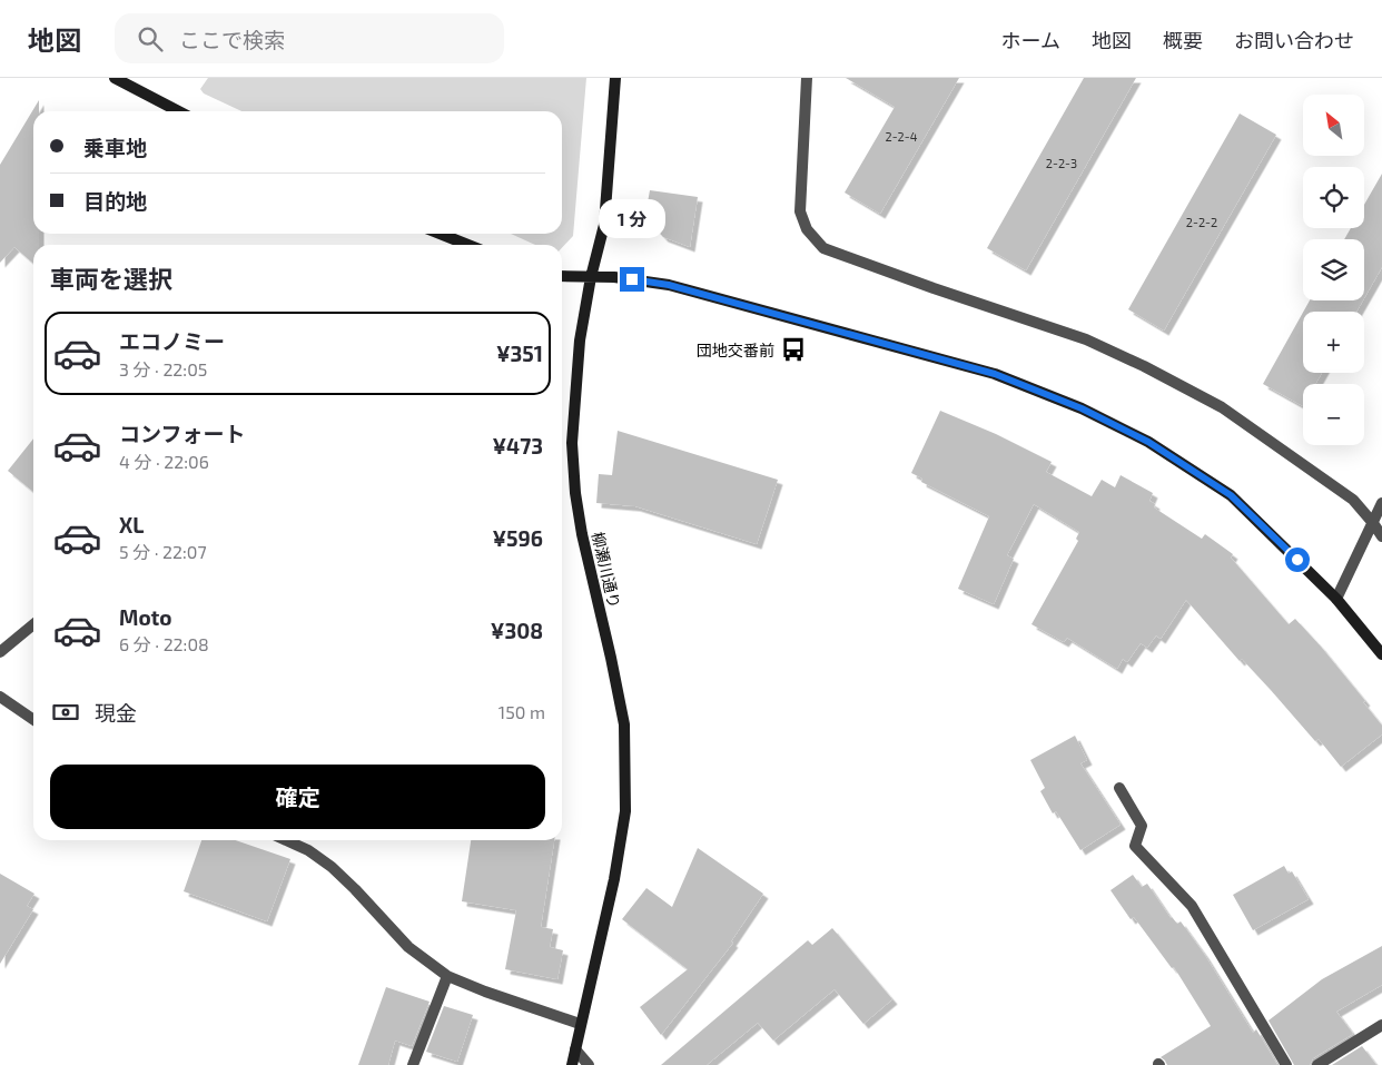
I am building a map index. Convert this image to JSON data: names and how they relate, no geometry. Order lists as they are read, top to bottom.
{
  "streets": {
    "street": ["柳瀬川通り"]
  },
  "places": {
    "bus stop": ["団地交番前"]
  },
  "house_numbers": ["2-2-4", "2-2-3", "2-2-2"],
  "north": "top left",
  "page": {
    "header": "地図",
    "search": "ここで検索",
    "nav": [
      "ホーム",
      "地図",
      "概要",
      "お問い合わせ"
    ],
    "map_buttons": ["+", "−"],
    "banner": ["乗車地", "目的地"],
    "bubble": "1 分",
    "heading": "車両を選択",
    "list": [
      {
        "name": "エコノミー",
        "note": "3 分 · 22:05",
        "value": "¥351"
      },
      {
        "name": "コンフォート",
        "note": "4 分 · 22:06",
        "value": "¥473"
      },
      {
        "name": "XL",
        "note": "5 分 · 22:07",
        "value": "¥596"
      },
      {
        "name": "Moto",
        "note": "6 分 · 22:08",
        "value": "¥308"
      }
    ],
    "pay": ["現金", "150 m"],
    "buttons": "確定"
  }
}
